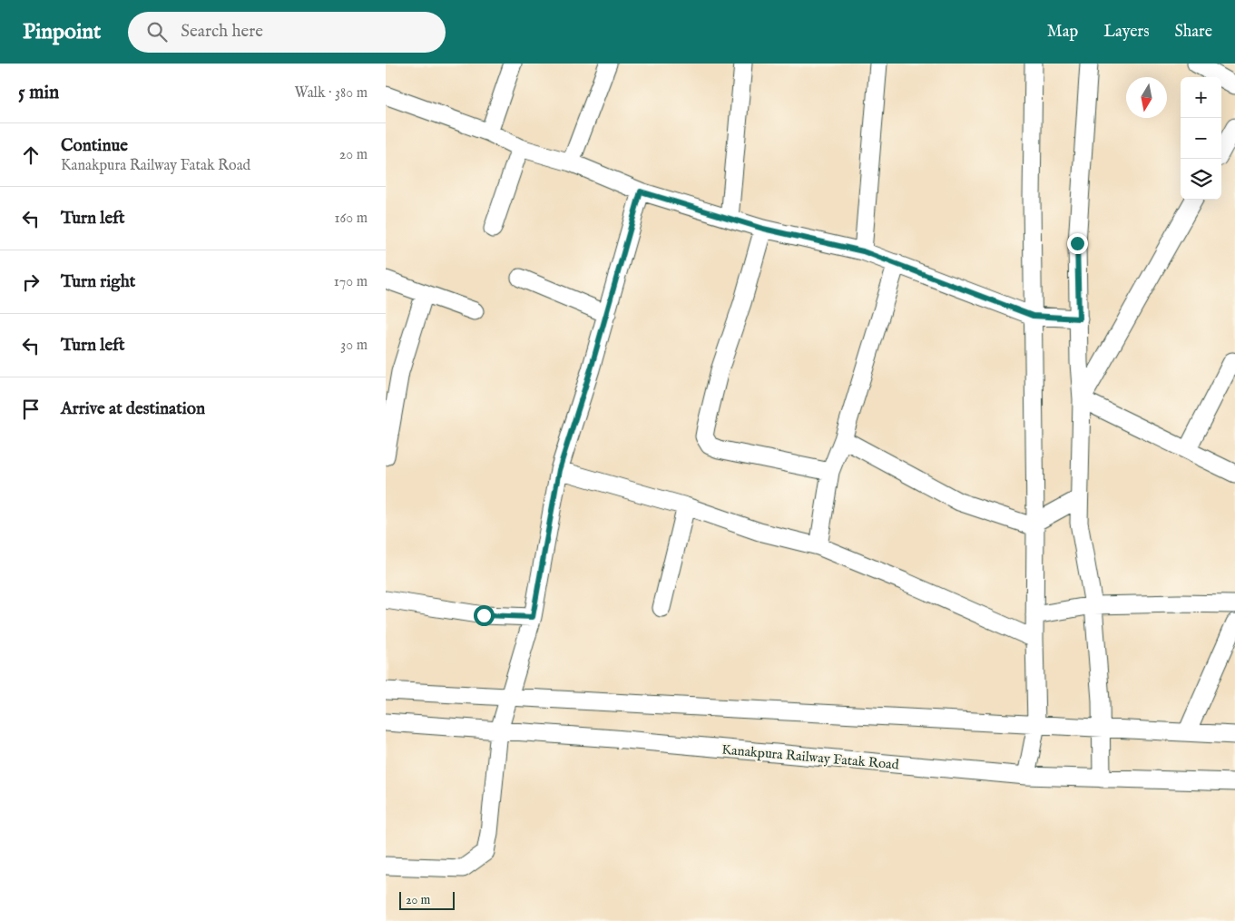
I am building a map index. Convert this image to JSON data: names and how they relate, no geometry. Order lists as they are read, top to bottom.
{
  "streets": {
    "street": ["Kanakpura Railway Fatak Road"]
  },
  "scale_bar": "20 m",
  "north": "bottom",
  "page": {
    "header": "Pinpoint",
    "search": "Search here",
    "nav": ["Map", "Layers", "Share"],
    "heading": ["5 min", "Walk · 380 m"],
    "map_buttons": ["+", "−"],
    "list": [
      ["Continue", "Kanakpura Railway Fatak Road", "20 m"],
      ["Turn left", "160 m"],
      ["Turn right", "170 m"],
      ["Turn left", "30 m"],
      "Arrive at destination"
    ],
    "scale": "20 m"
  }
}
